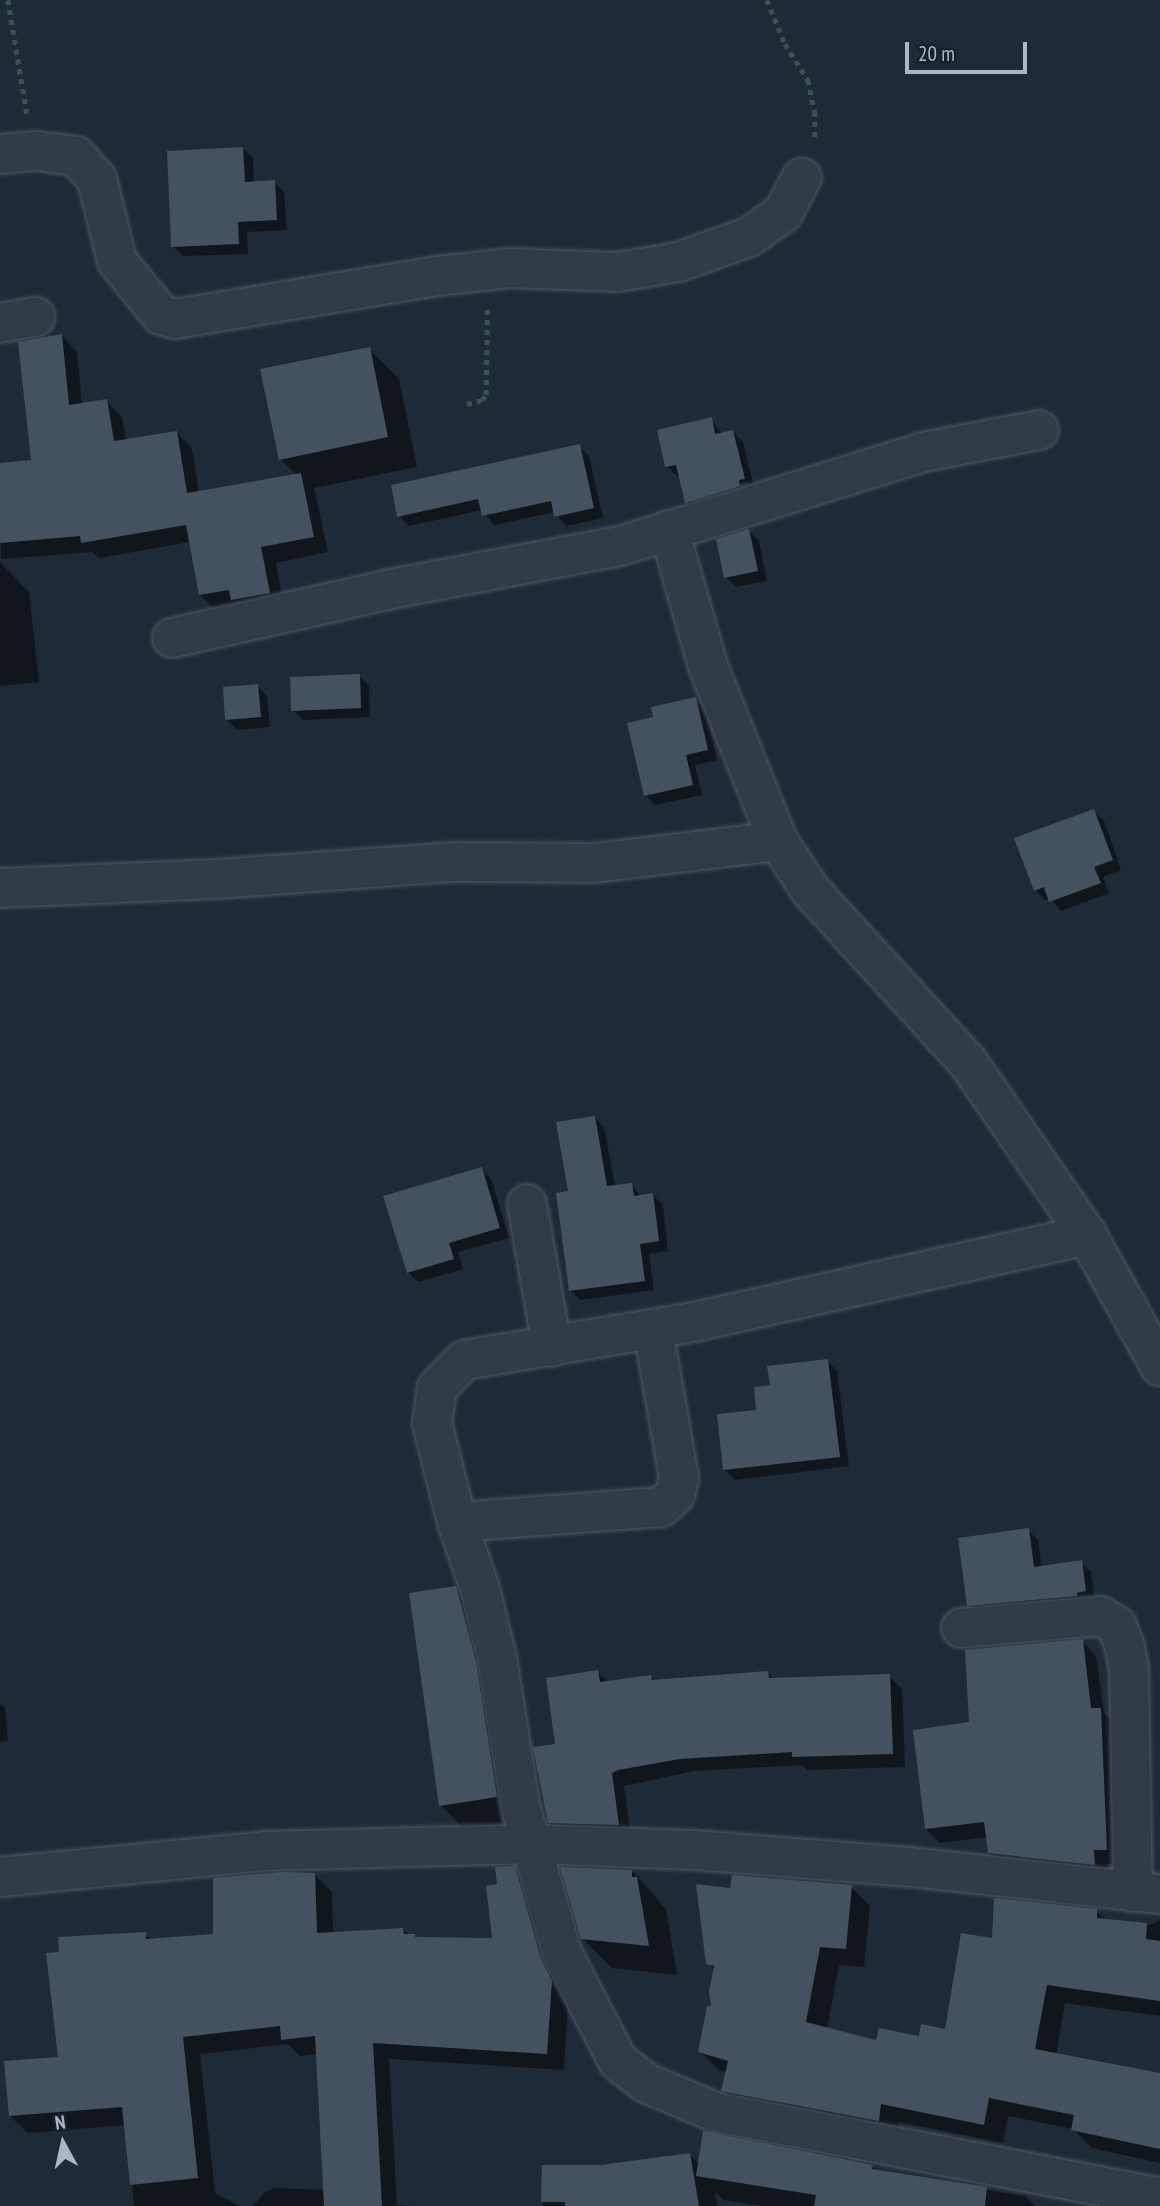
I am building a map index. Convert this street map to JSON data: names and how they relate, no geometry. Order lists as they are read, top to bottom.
{
  "scale_bar": "20 m",
  "north": "top"
}
